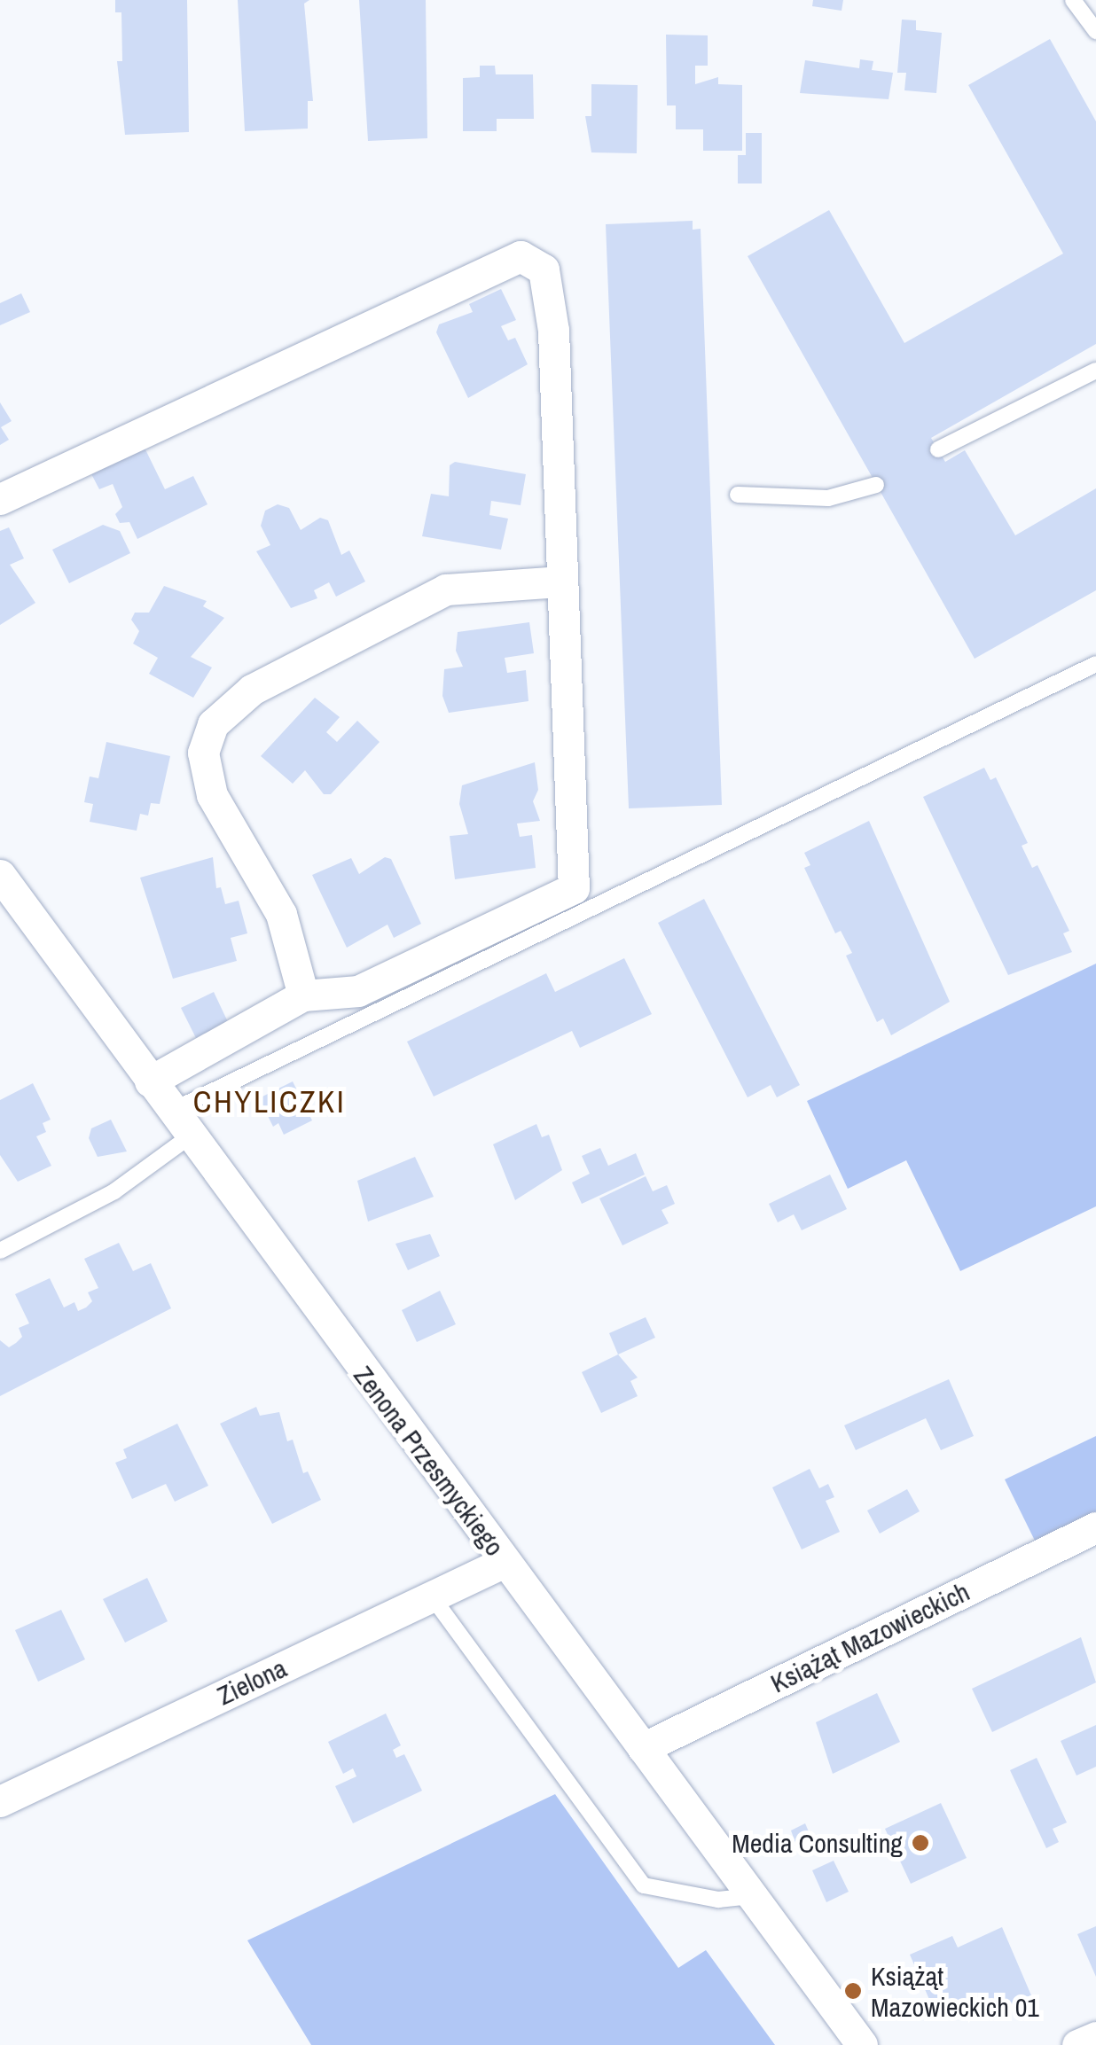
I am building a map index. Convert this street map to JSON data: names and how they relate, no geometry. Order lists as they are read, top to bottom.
{
  "streets": {
    "street": ["Zenona Przesmyckiego", "Książąt Mazowieckich", "Zielona"]
  },
  "crossings": [
    ["Zenona Przesmyckiego", "Książąt Mazowieckich"],
    ["Zenona Przesmyckiego", "Zielona"]
  ],
  "districts": ["CHYLICZKI"],
  "places": ["Media Consulting", "Książąt Mazowieckich 01"]
}
